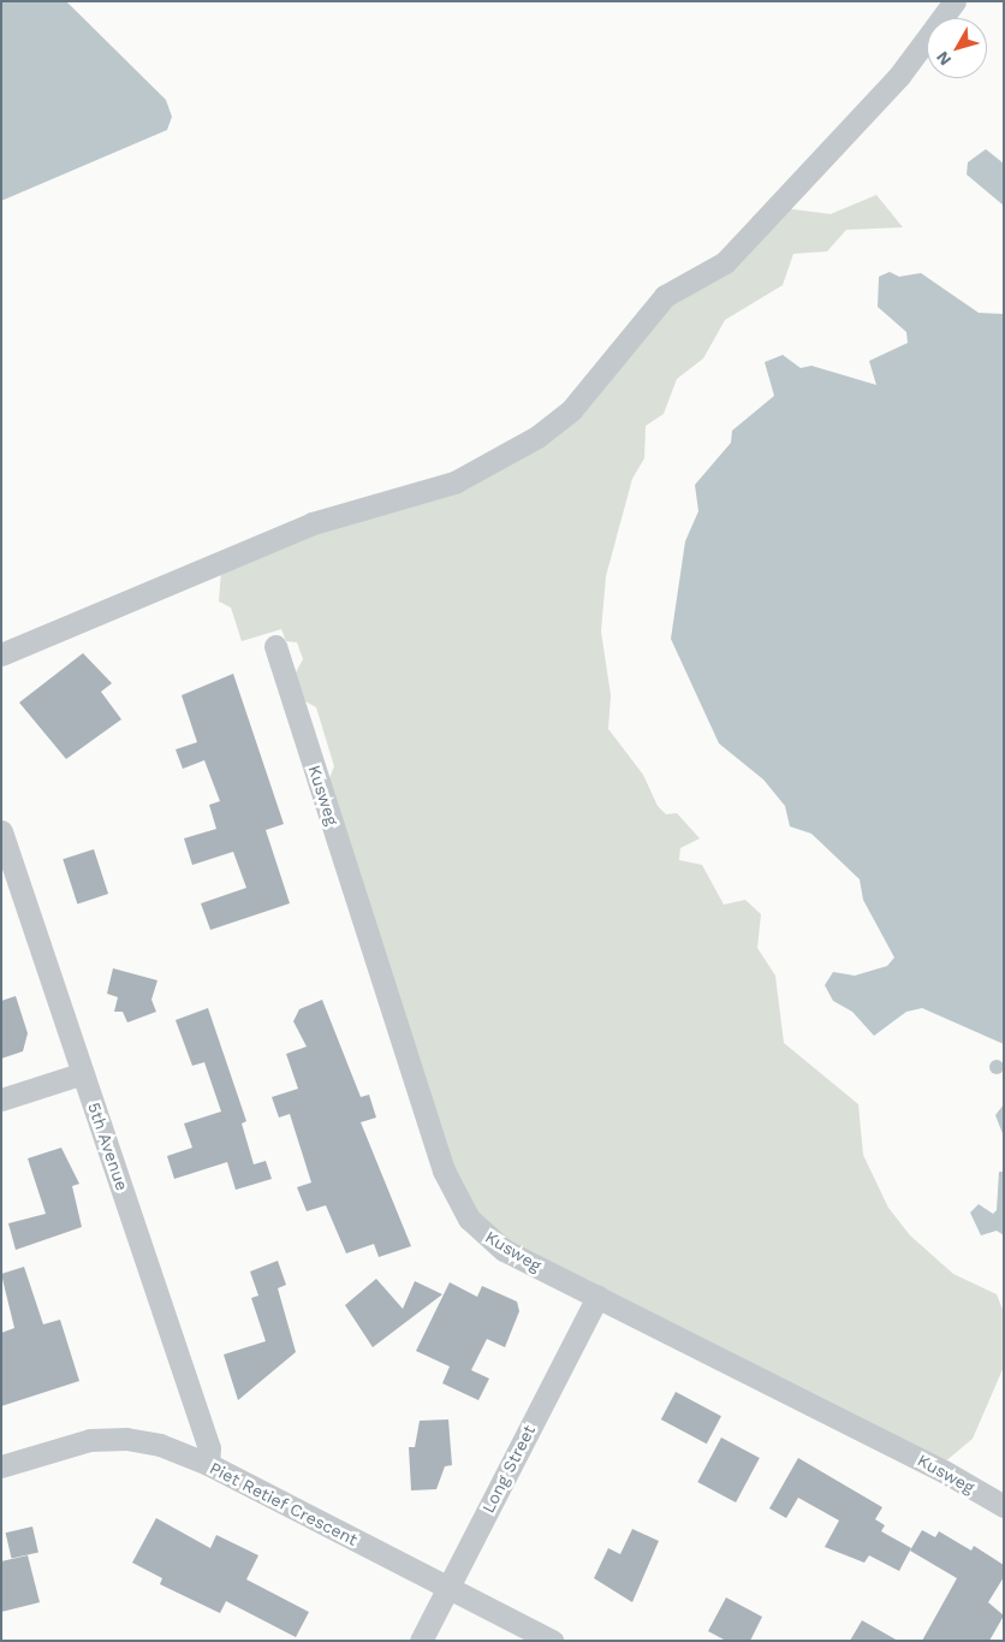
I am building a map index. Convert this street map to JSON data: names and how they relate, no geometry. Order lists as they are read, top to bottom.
{
  "streets": {
    "street": [
      "Kusweg",
      "5th Avenue",
      "Long Street",
      "Piet Retief Crescent"
    ]
  },
  "crossings": [
    ["Kusweg", "Long Street"],
    ["5th Avenue", "Piet Retief Crescent"],
    ["Long Street", "Piet Retief Crescent"]
  ],
  "north": "bottom left"
}
